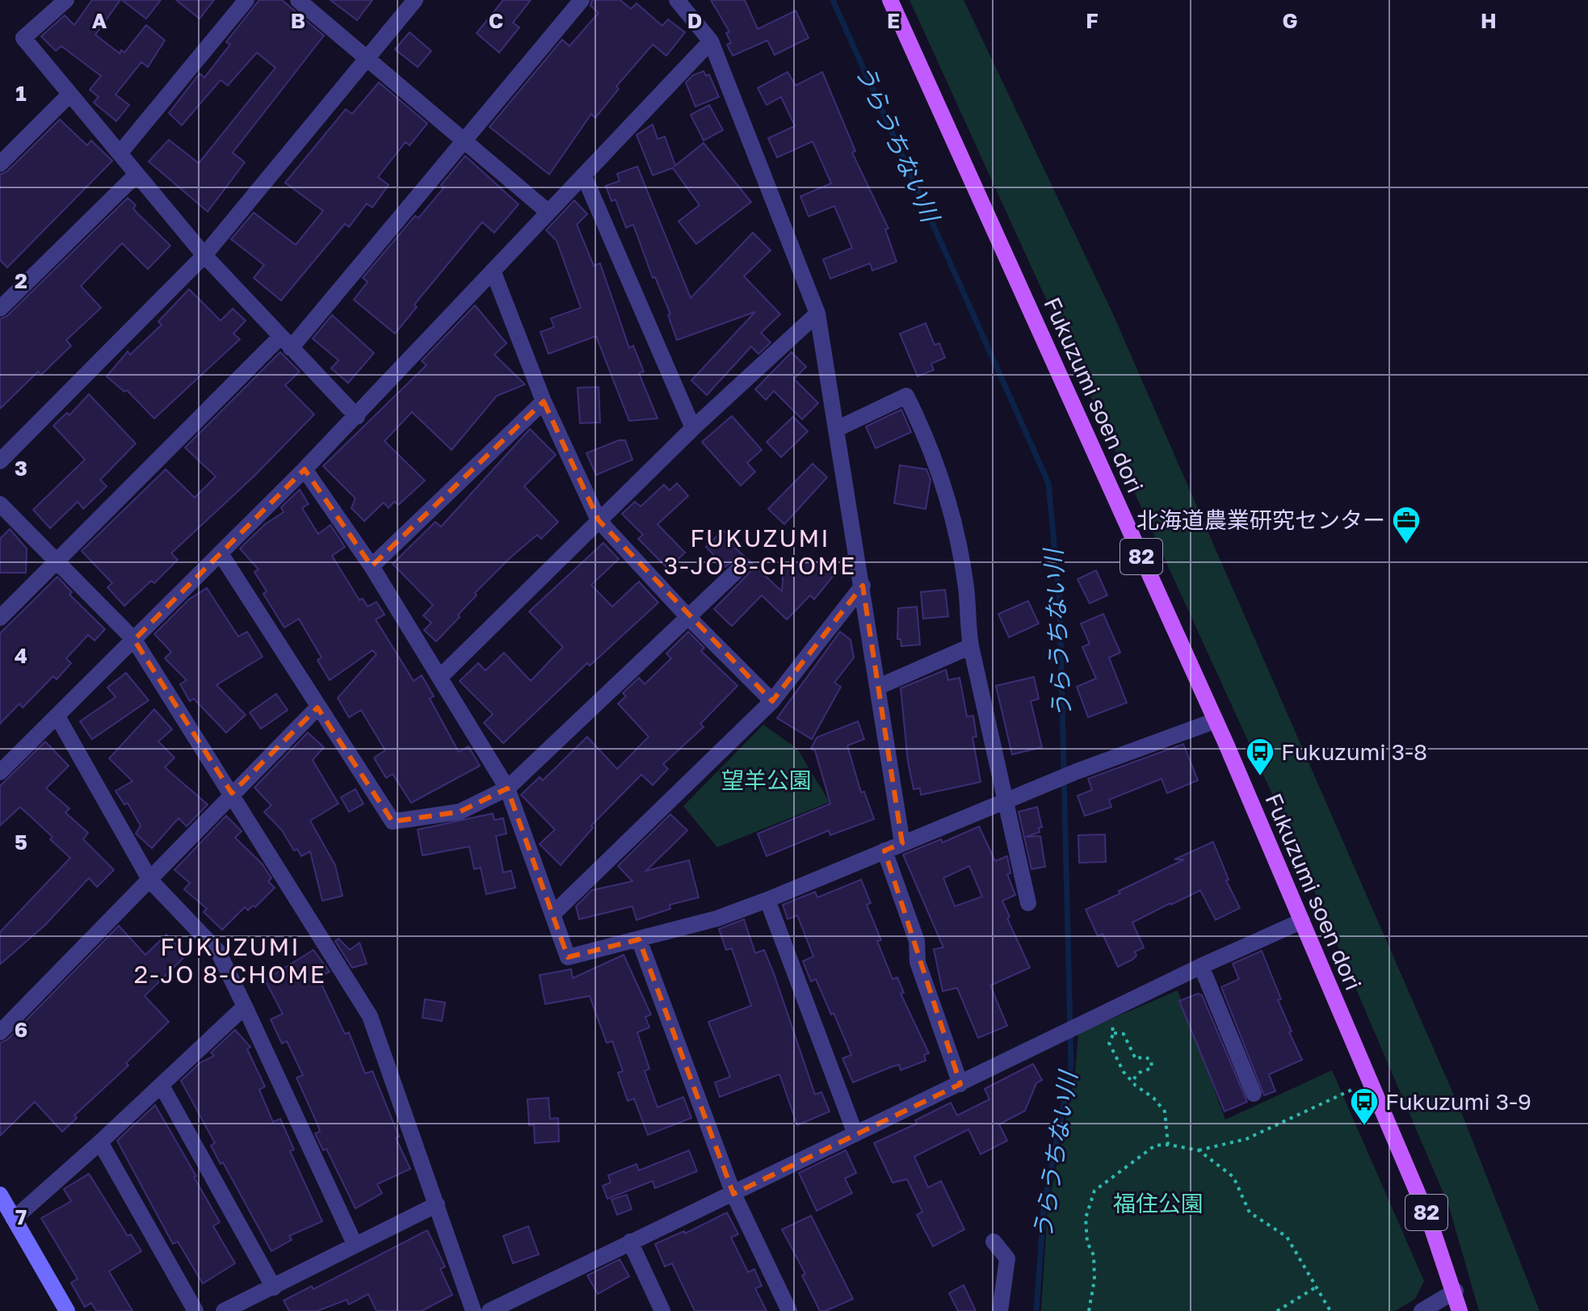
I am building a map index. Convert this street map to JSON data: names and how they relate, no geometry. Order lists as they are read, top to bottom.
{
  "streets": {
    "main road": ["Fukuzumi soen dori", "82"]
  },
  "districts": ["FUKUZUMI 3-JO 8-CHOME", "FUKUZUMI 2-JO 8-CHOME"],
  "water": ["うらうちない川"],
  "parks": ["望羊公園", "福住公園"],
  "places": {
    "office": ["北海道農業研究センター"],
    "bus stop": ["Fukuzumi 3-8", "Fukuzumi 3-9"]
  },
  "grid": {
    "columns": [
      "A",
      "B",
      "C",
      "D",
      "E",
      "F",
      "G",
      "H"
    ],
    "rows": [
      "1",
      "2",
      "3",
      "4",
      "5",
      "6",
      "7"
    ]
  }
}
